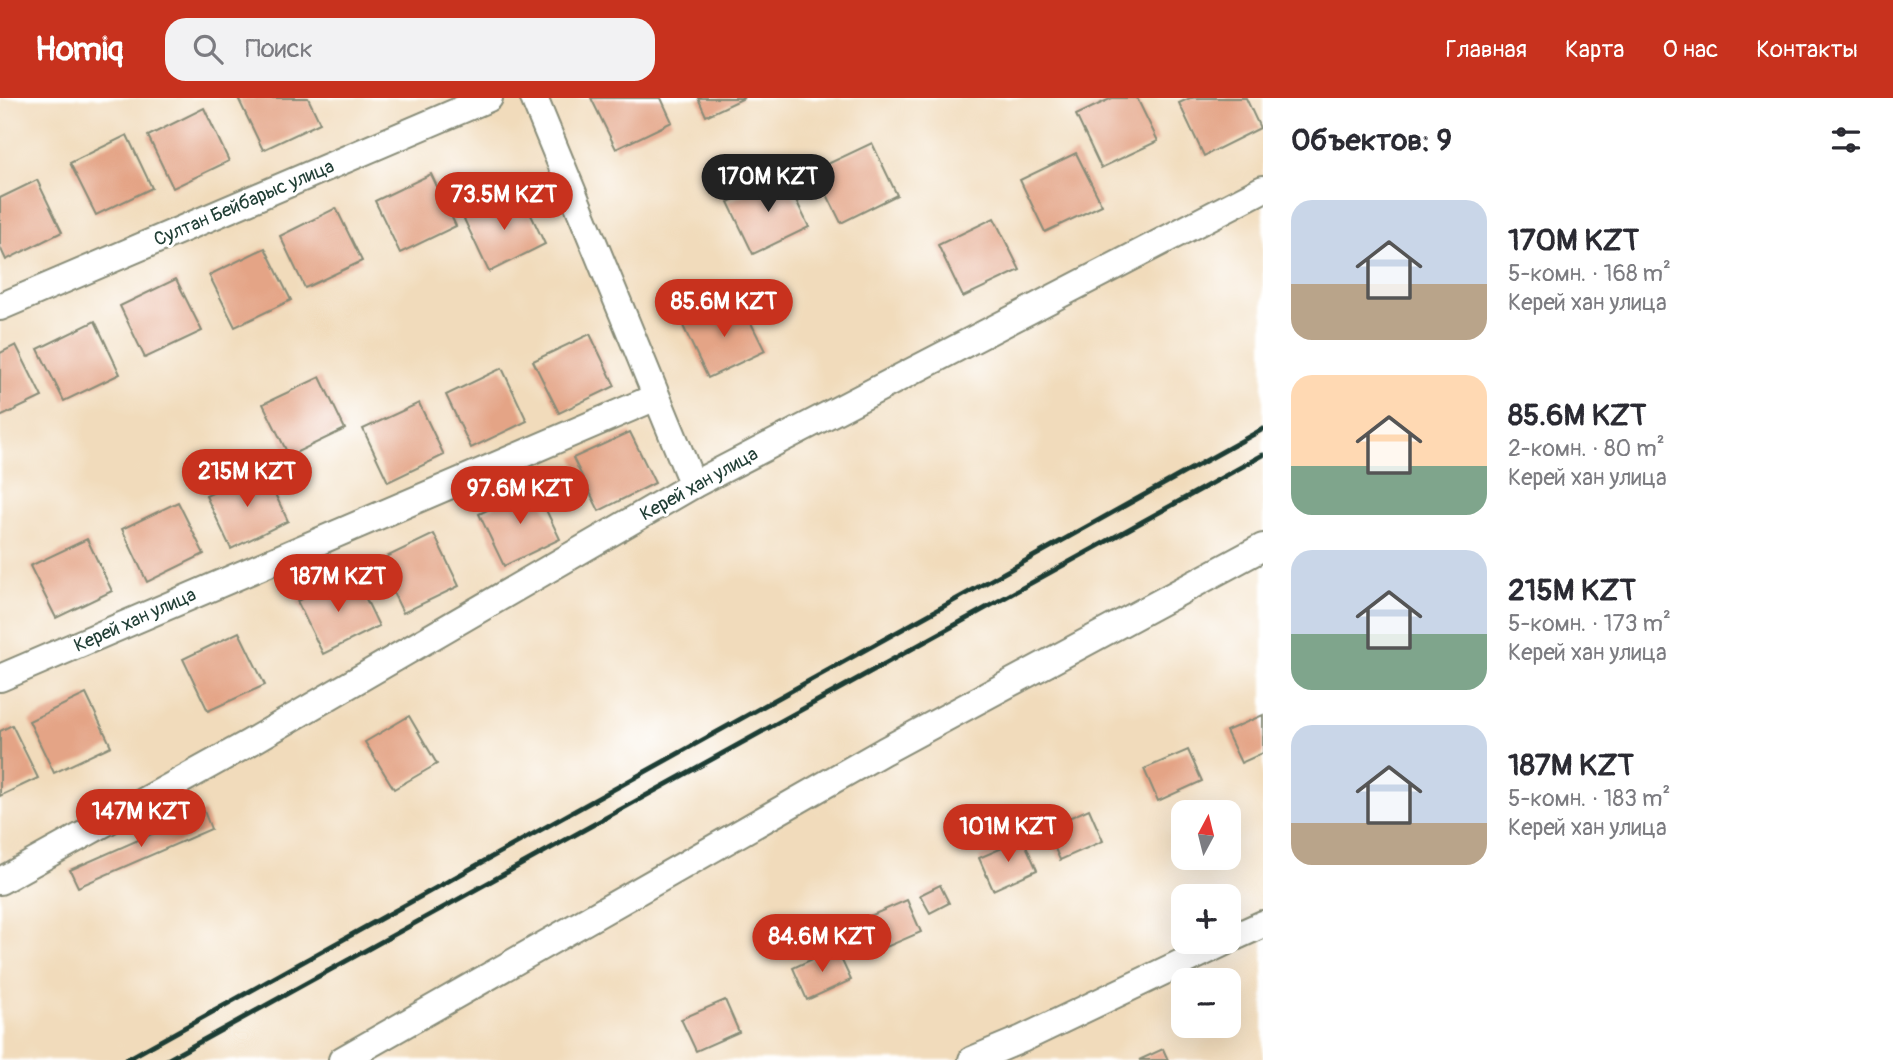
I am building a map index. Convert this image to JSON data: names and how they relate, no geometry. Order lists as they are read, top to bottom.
{
  "streets": {
    "street": ["Султан Бейбарыс улица", "Керей хан улица"]
  },
  "north": "top",
  "page": {
    "header": "Homiq",
    "search": "Поиск",
    "nav": [
      "Главная",
      "Карта",
      "О нас",
      "Контакты"
    ],
    "heading": "Объектов: 9",
    "price": [
      "170M KZT",
      "73.5M KZT",
      "85.6M KZT",
      "215M KZT",
      "97.6M KZT",
      "187M KZT",
      "147M KZT",
      "101M KZT",
      "84.6M KZT"
    ],
    "list": [
      {
        "name": "170M KZT",
        "note": "5-комн. · 168 m² · Керей хан улица"
      },
      {
        "name": "85.6M KZT",
        "note": "2-комн. · 80 m² · Керей хан улица"
      },
      {
        "name": "215M KZT",
        "note": "5-комн. · 173 m² · Керей хан улица"
      },
      {
        "name": "187M KZT",
        "note": "5-комн. · 183 m² · Керей хан улица"
      }
    ],
    "map_buttons": ["+", "−"]
  }
}
